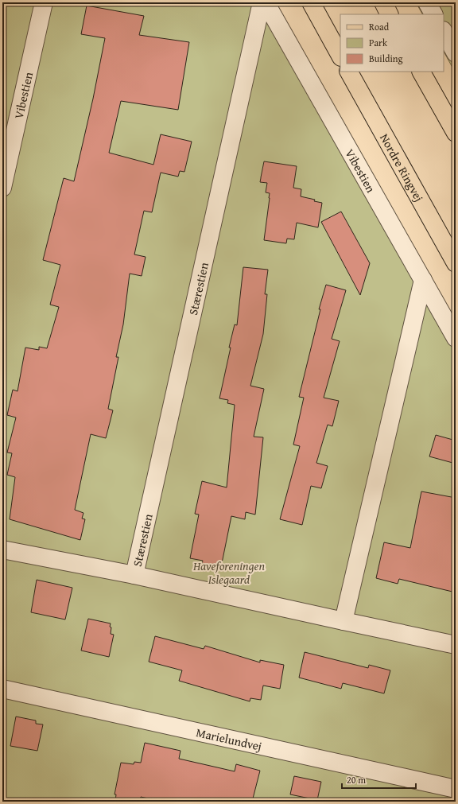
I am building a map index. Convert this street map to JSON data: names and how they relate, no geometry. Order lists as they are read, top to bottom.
{
  "streets": {
    "main road": ["Nordre Ringvej"],
    "street": ["Vibestien", "Stærestien", "Marielundvej"]
  },
  "parks": ["Haveforeningen Islegaard"],
  "legend": ["Road", "Park", "Building"],
  "scale_bar": "20 m"
}
